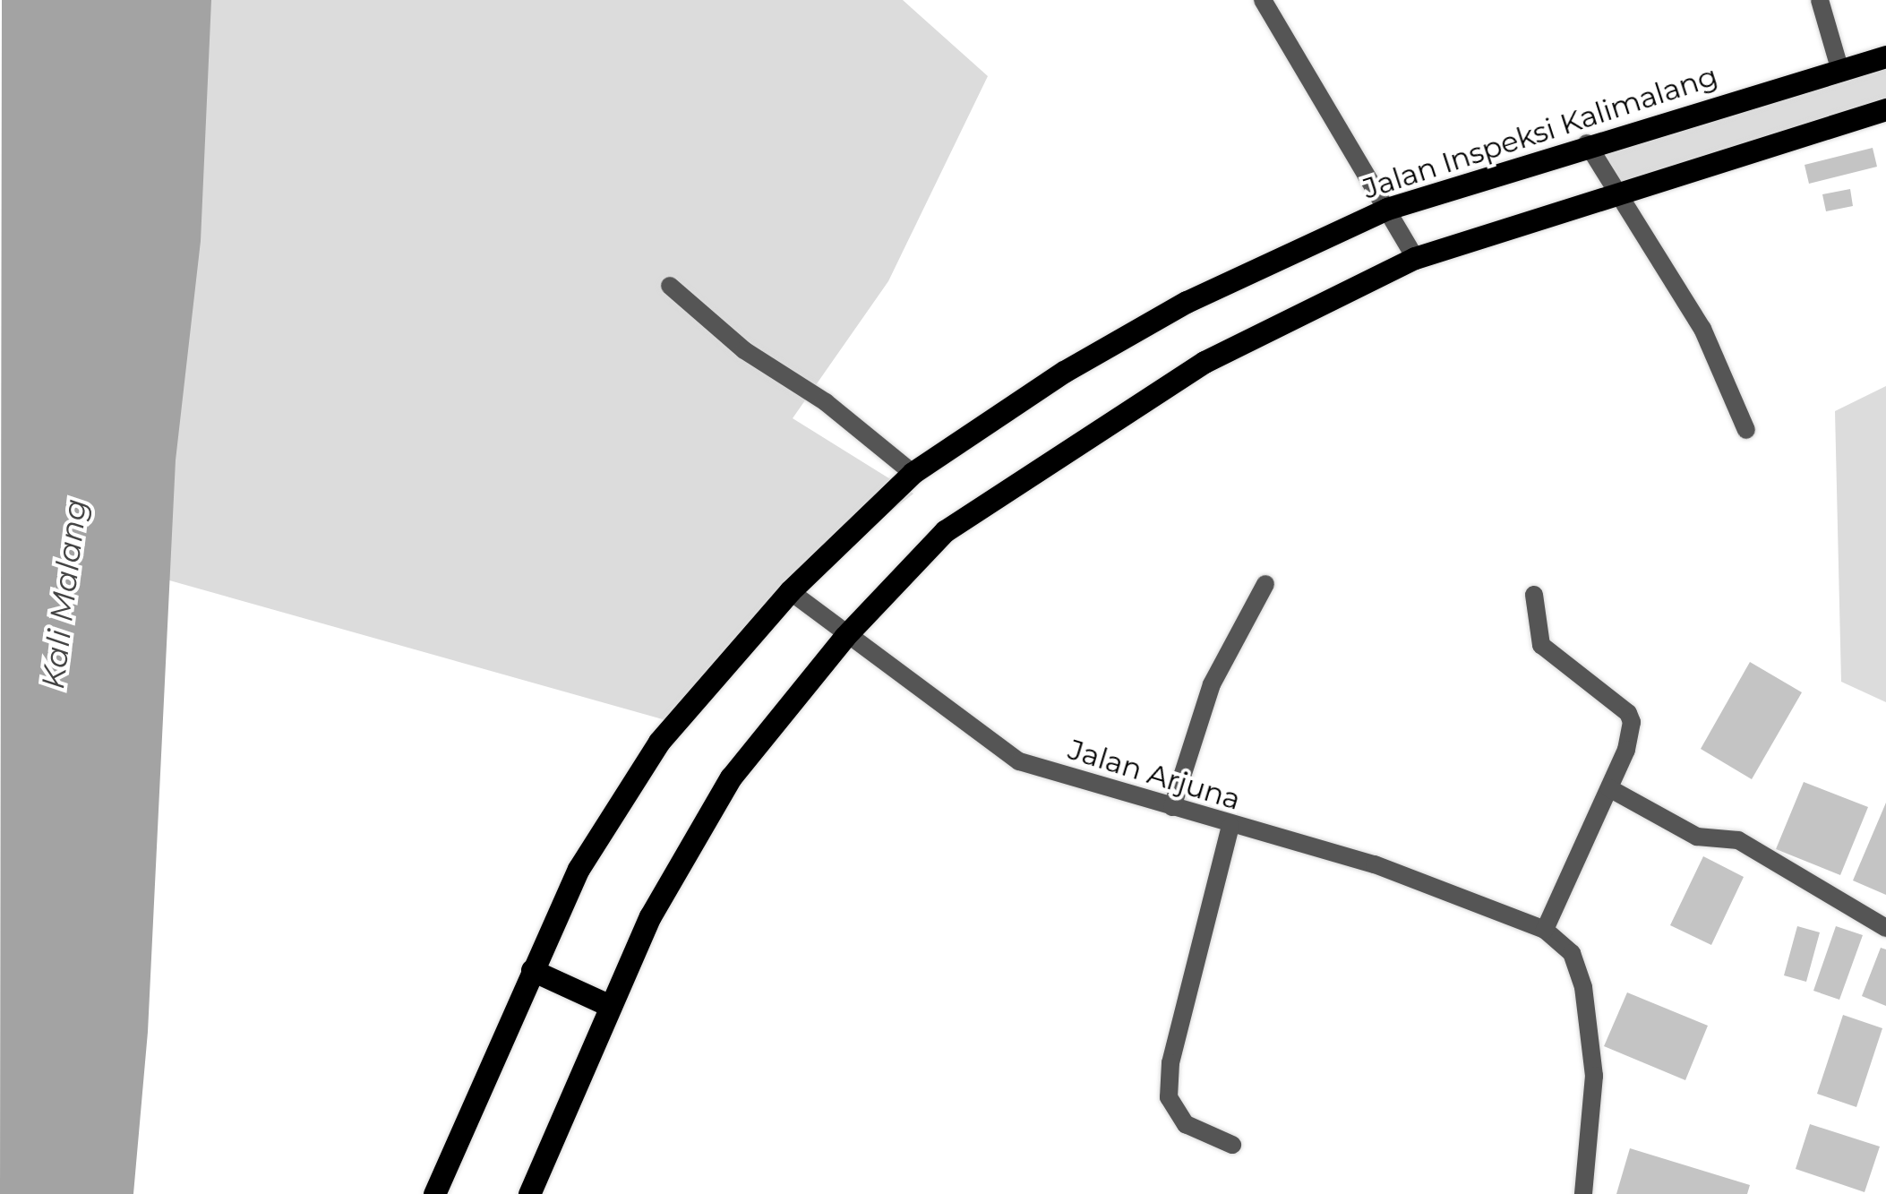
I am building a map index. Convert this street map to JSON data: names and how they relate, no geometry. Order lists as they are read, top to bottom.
{
  "streets": {
    "main road": ["Jalan Inspeksi Kalimalang"],
    "street": ["Jalan Arjuna"]
  },
  "crossings": [
    ["Jalan Inspeksi Kalimalang", "Jalan Arjuna"]
  ],
  "water": ["Kali Malang"]
}
